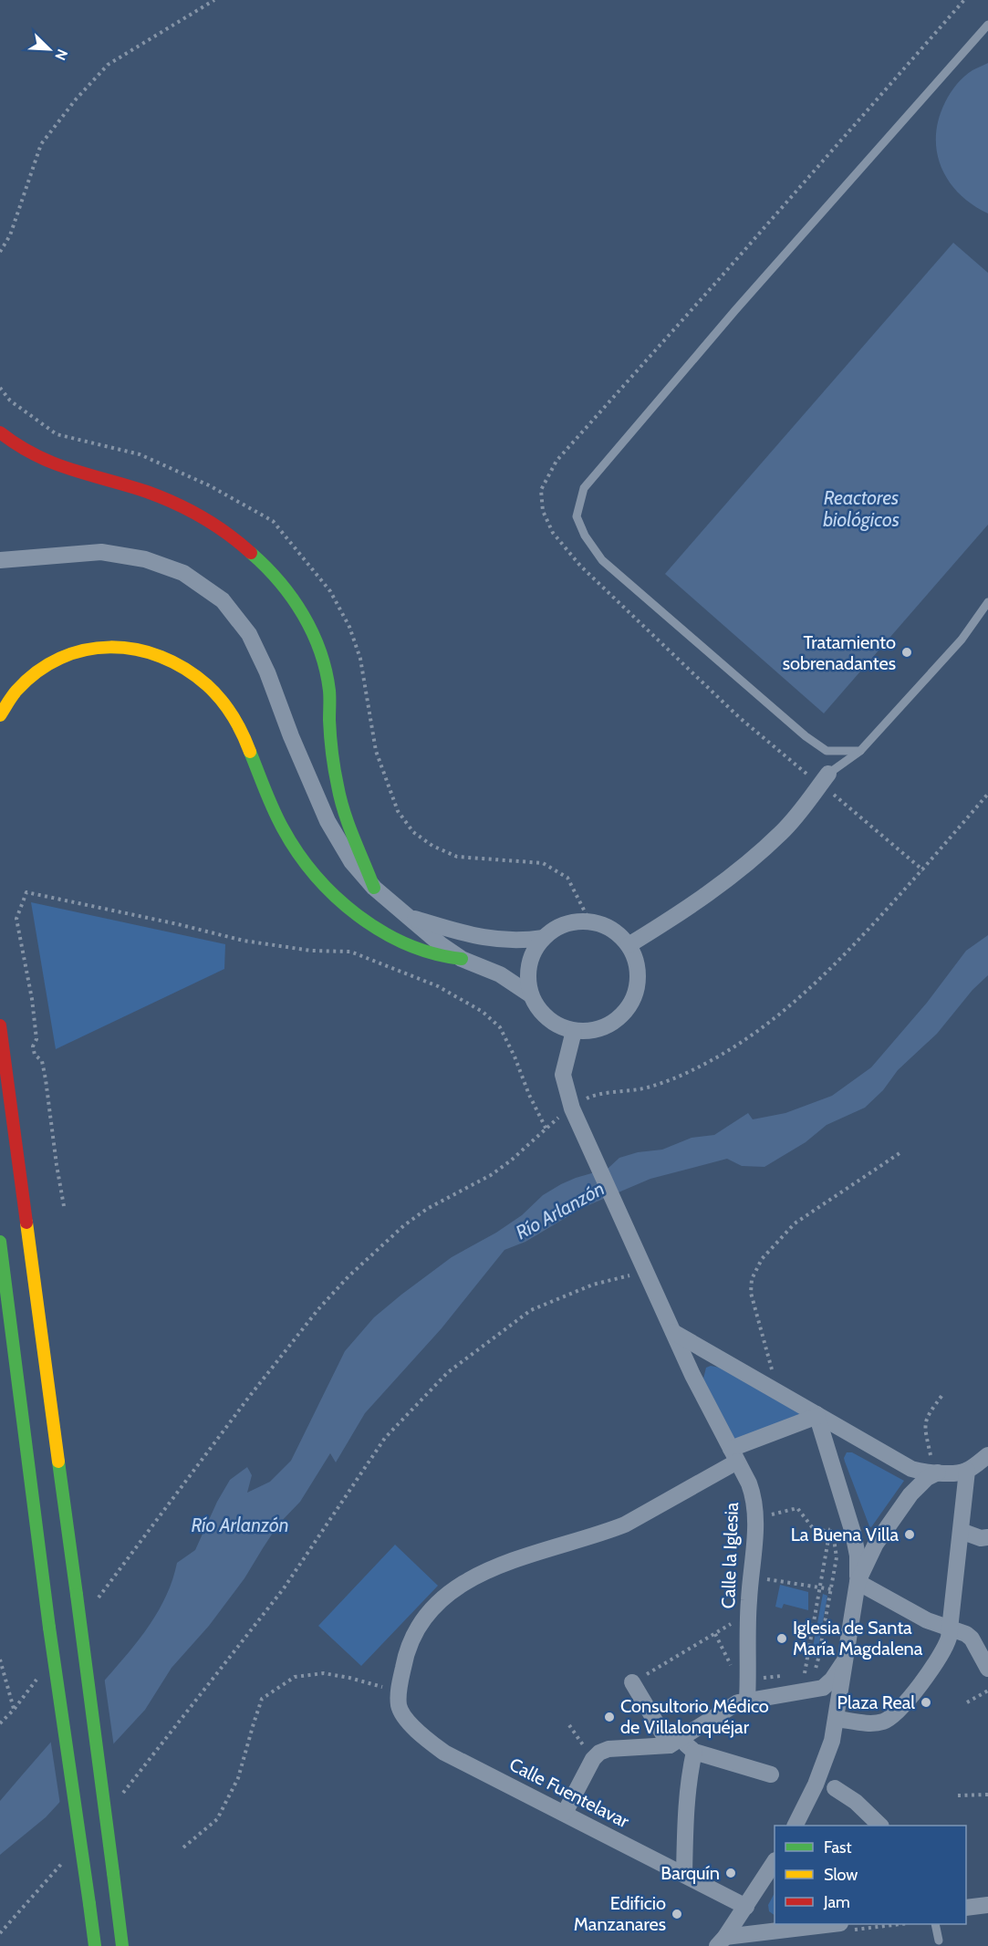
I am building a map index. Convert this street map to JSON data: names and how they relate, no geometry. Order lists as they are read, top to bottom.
{
  "streets": {
    "street": ["Calle la Iglesia", "Calle Fuentelavar"]
  },
  "water": ["Reactores biológicos", "Río Arlanzón"],
  "places": [
    "Tratamiento sobrenadantes",
    "La Buena Villa",
    "Iglesia de Santa María Magdalena",
    "Plaza Real",
    "Consultorio Médico de Villalonquéjar",
    "Barquín",
    "Edificio Manzanares"
  ],
  "legend": ["Fast", "Slow", "Jam"],
  "north": "bottom right"
}
